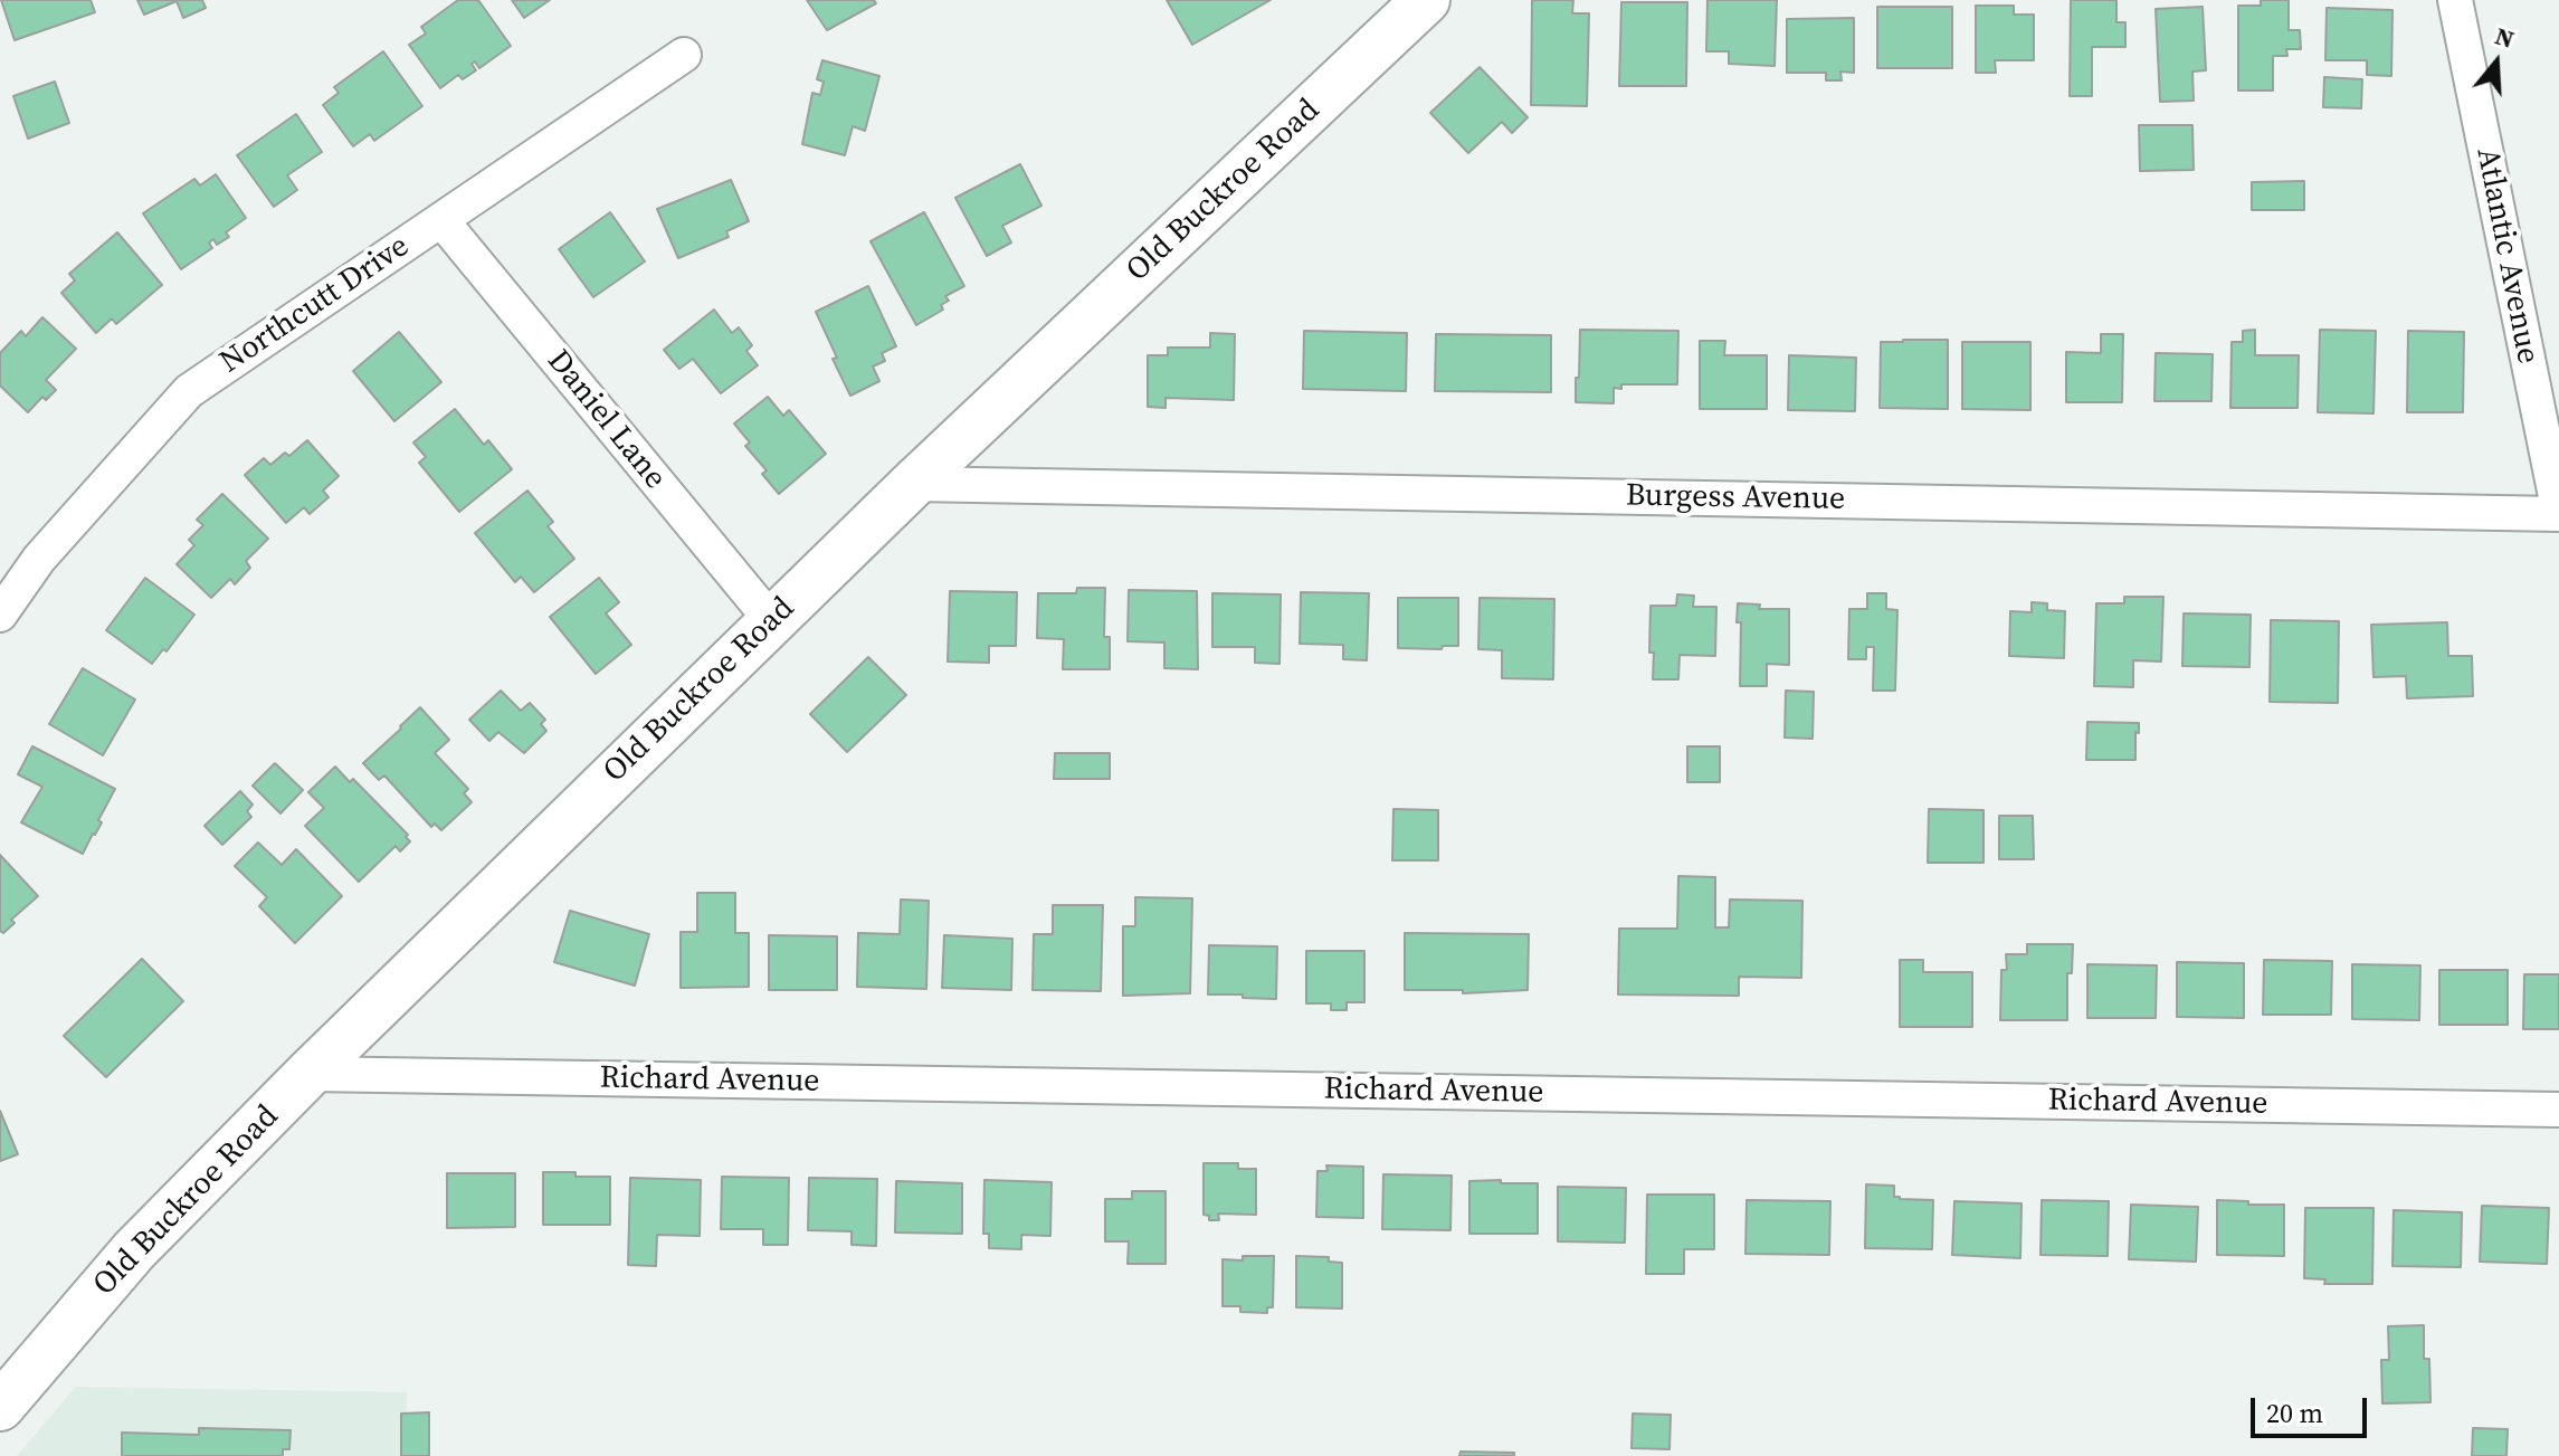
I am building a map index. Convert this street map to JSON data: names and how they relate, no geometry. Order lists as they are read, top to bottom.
{
  "streets": {
    "main road": ["Old Buckroe Road"],
    "street": [
      "Atlantic Avenue",
      "Northcutt Drive",
      "Daniel Lane",
      "Burgess Avenue",
      "Richard Avenue"
    ]
  },
  "crossings": [
    ["Old Buckroe Road", "Daniel Lane"],
    ["Old Buckroe Road", "Burgess Avenue"],
    ["Old Buckroe Road", "Richard Avenue"],
    ["Atlantic Avenue", "Burgess Avenue"],
    ["Northcutt Drive", "Daniel Lane"]
  ],
  "scale_bar": "20 m",
  "north": "top"
}
